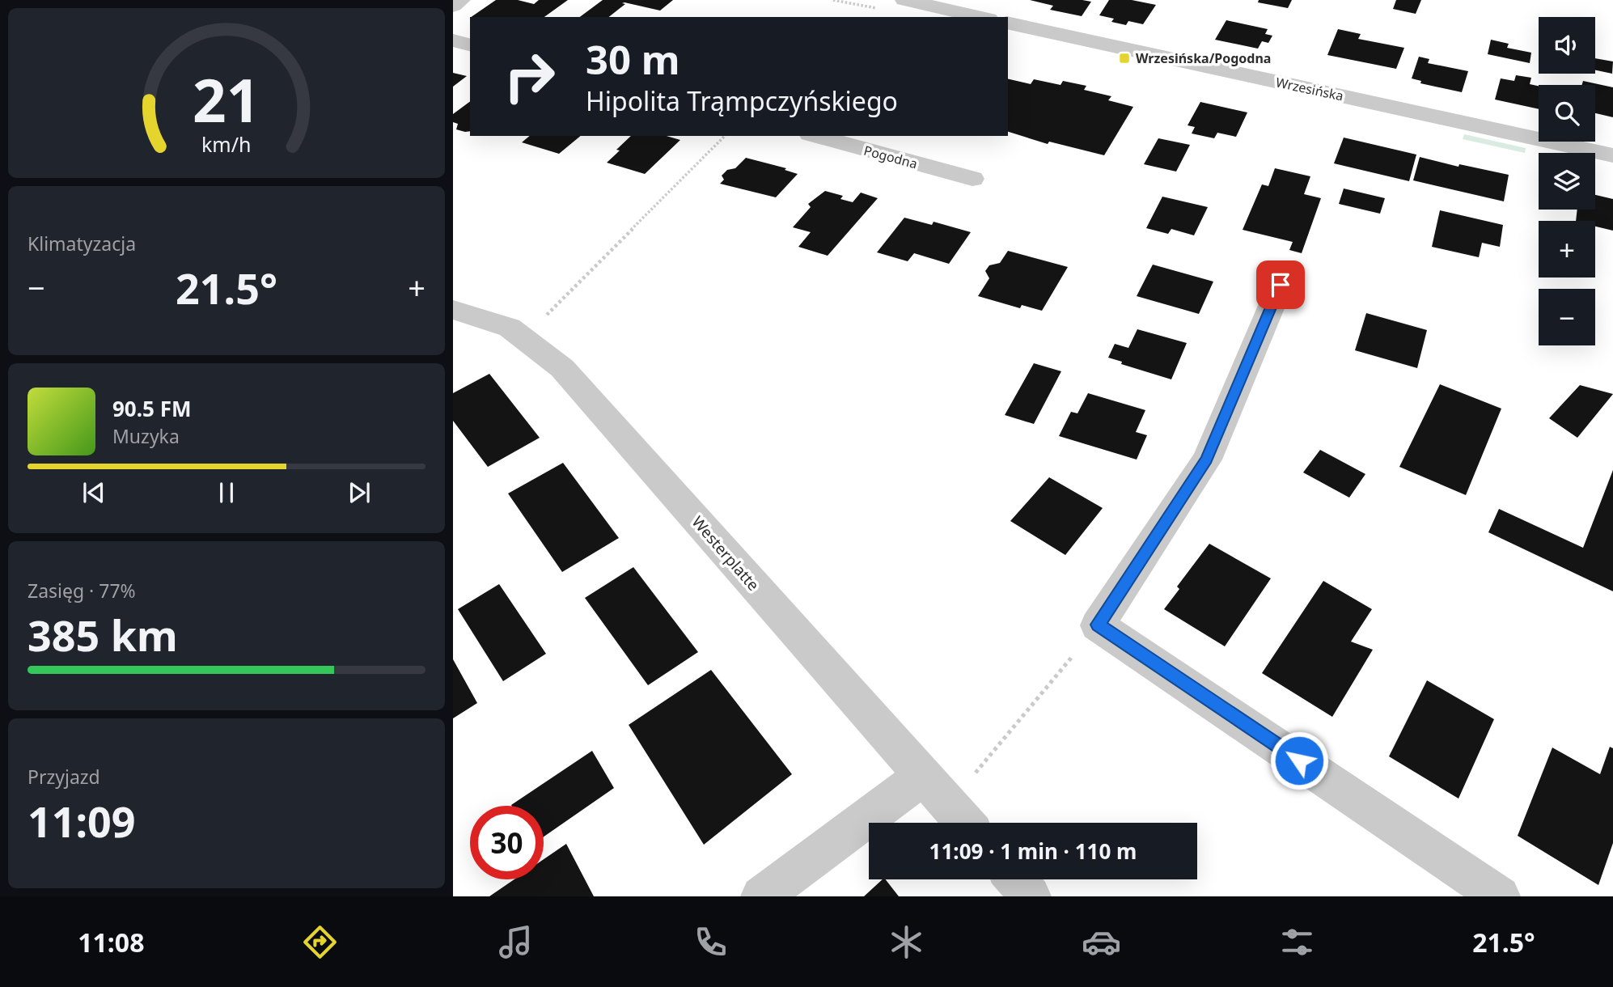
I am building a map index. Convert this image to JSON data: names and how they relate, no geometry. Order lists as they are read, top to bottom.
{
  "streets": {
    "street": ["Wrzesińska", "Pogodna", "Westerplatte"]
  },
  "places": {
    "transit": ["Wrzesińska/Pogodna"]
  },
  "page": {
    "map_buttons": ["+", "−"],
    "turn": ["30 m", "Hipolita Trąmpczyńskiego"],
    "tile": [
      "Klimatyzacja",
      ["Zasięg · 77%", "385 km"],
      ["Przyjazd", "11:09"]
    ],
    "heat": ["−", "21.5°", "+"],
    "song": ["90.5 FM", "Muzyka"],
    "limit": "30",
    "trip": "11:09 · 1 min · 110 m",
    "tabs": ["11:08", "21.5°"],
    "gauge": ["21", "km/h"]
  }
}
